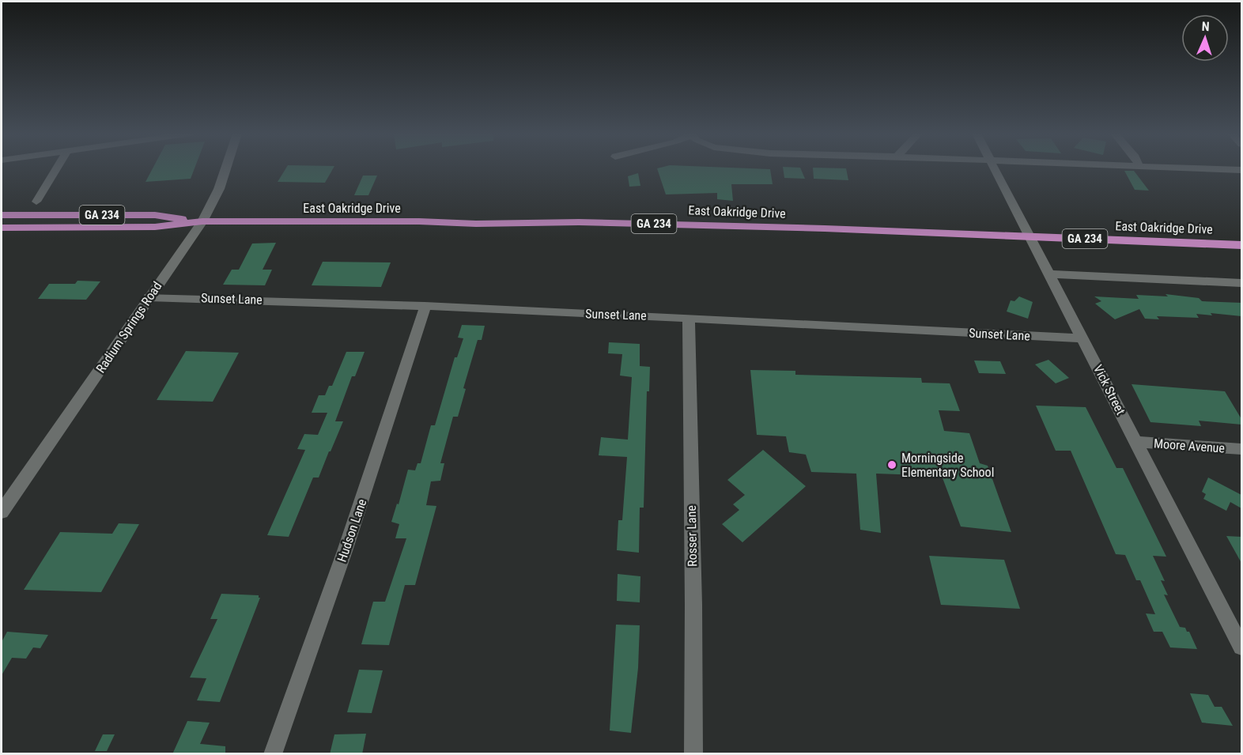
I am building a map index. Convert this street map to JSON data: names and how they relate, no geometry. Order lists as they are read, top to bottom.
{
  "streets": {
    "main road": ["East Oakridge Drive", "GA 234", "Radium Springs Road"],
    "street": [
      "Sunset Lane",
      "Vick Street",
      "Moore Avenue",
      "Hudson Lane",
      "Rosser Lane"
    ]
  },
  "crossings": [
    ["East Oakridge Drive", "Radium Springs Road"],
    ["East Oakridge Drive", "Vick Street"],
    ["Sunset Lane", "Radium Springs Road"],
    ["Sunset Lane", "Vick Street"],
    ["Sunset Lane", "Hudson Lane"],
    ["Sunset Lane", "Rosser Lane"],
    ["Vick Street", "Moore Avenue"]
  ],
  "places": ["Morningside Elementary School"],
  "north": "top"
}
